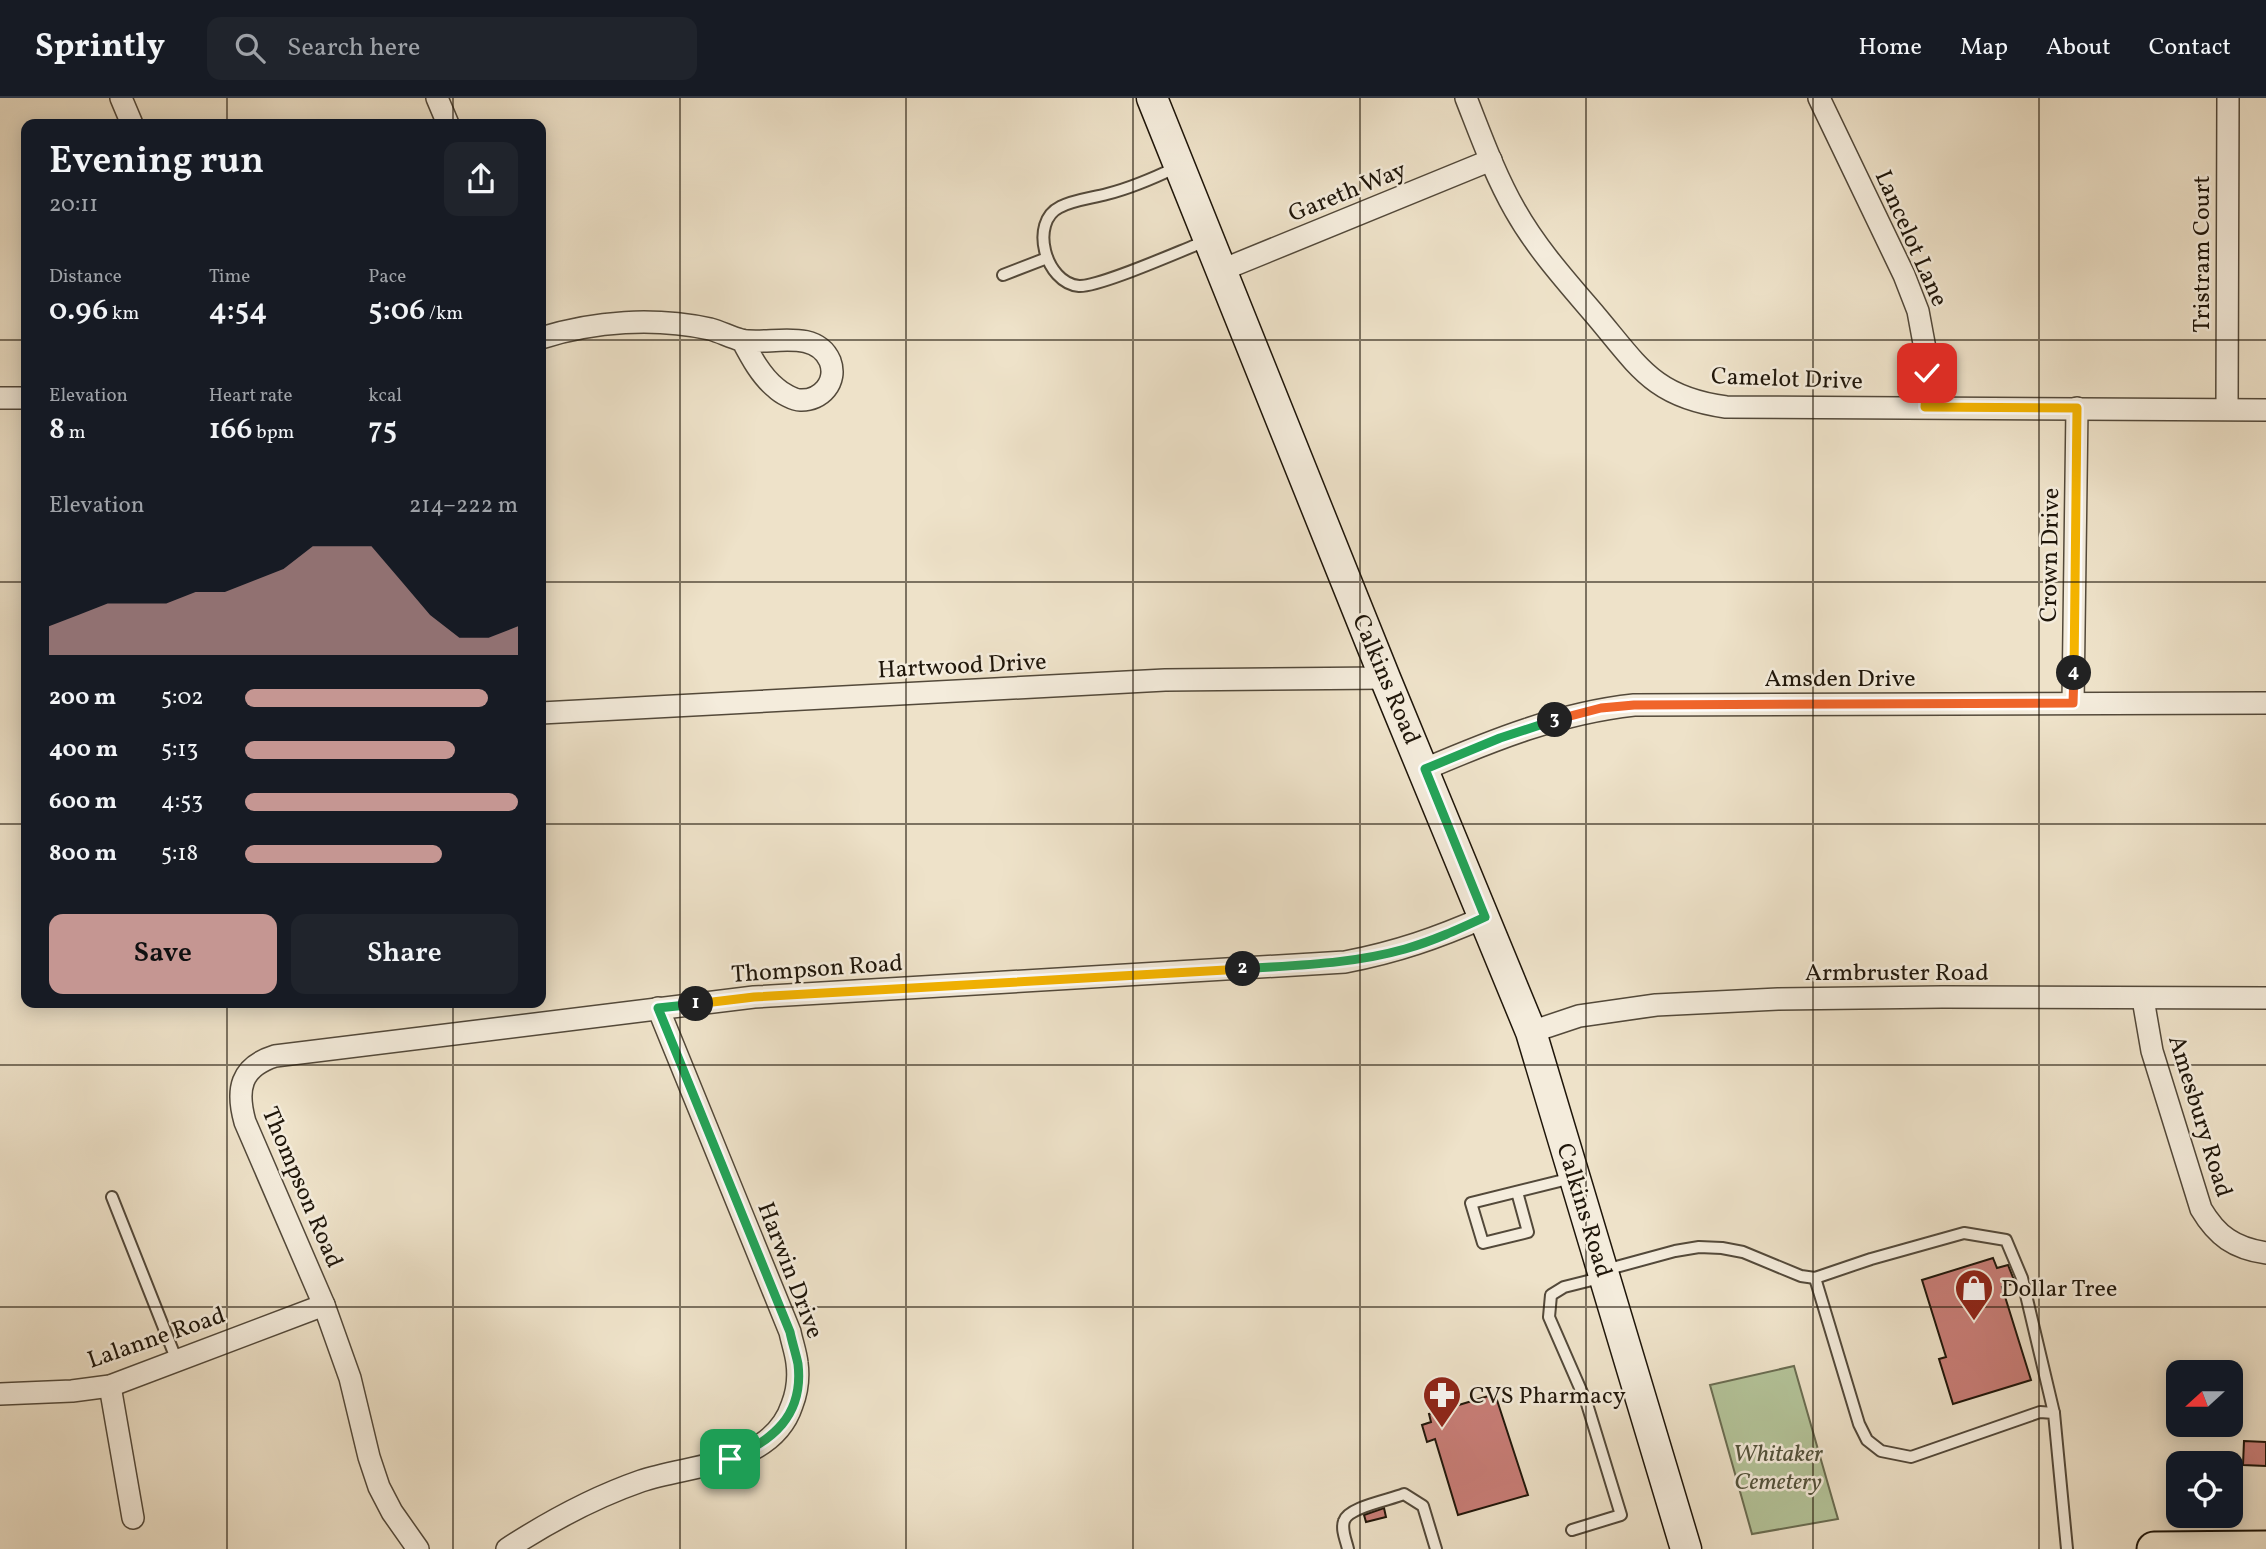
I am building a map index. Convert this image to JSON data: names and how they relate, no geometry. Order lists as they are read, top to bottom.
{
  "streets": {
    "main road": ["Calkins Road"],
    "street": [
      "Gareth Way",
      "Lancelot Lane",
      "Tristram Court",
      "Camelot Drive",
      "Crown Drive",
      "Hartwood Drive",
      "Amsden Drive",
      "Thompson Road",
      "Armbruster Road",
      "Amesbury Road",
      "Harwin Drive",
      "Lalanne Road"
    ]
  },
  "crossings": [
    ["Gareth Way", "Camelot Drive"],
    ["Gareth Way", "Calkins Road"],
    ["Lancelot Lane", "Camelot Drive"],
    ["Tristram Court", "Camelot Drive"],
    ["Camelot Drive", "Crown Drive"],
    ["Crown Drive", "Amsden Drive"],
    ["Hartwood Drive", "Calkins Road"],
    ["Amsden Drive", "Calkins Road"],
    ["Calkins Road", "Thompson Road"],
    ["Calkins Road", "Armbruster Road"],
    ["Thompson Road", "Harwin Drive"],
    ["Thompson Road", "Lalanne Road"],
    ["Armbruster Road", "Amesbury Road"]
  ],
  "parks": ["Whitaker Cemetery"],
  "places": {
    "shop": ["Dollar Tree"],
    "pharmacy": ["CVS Pharmacy"]
  },
  "north": "left",
  "page": {
    "header": "Sprintly",
    "search": "Search here",
    "nav": [
      "Home",
      "Map",
      "About",
      "Contact"
    ],
    "heading": ["Evening run", "20:11"],
    "stats": [
      ["Distance", "0.96 km"],
      ["Time", "4:54"],
      ["Pace", "5:06 /km"],
      ["Elevation", "8 m"],
      ["Heart rate", "166 bpm"],
      ["kcal", "75"]
    ],
    "chart": ["Elevation", "214–222 m"],
    "pins": [
      "4",
      "3",
      "2",
      "1"
    ],
    "list": [
      {
        "name": "200 m",
        "note": "5:02"
      },
      {
        "name": "400 m",
        "note": "5:13"
      },
      {
        "name": "600 m",
        "note": "4:53"
      },
      {
        "name": "800 m",
        "note": "5:18"
      }
    ],
    "buttons": ["Save", "Share"]
  }
}
